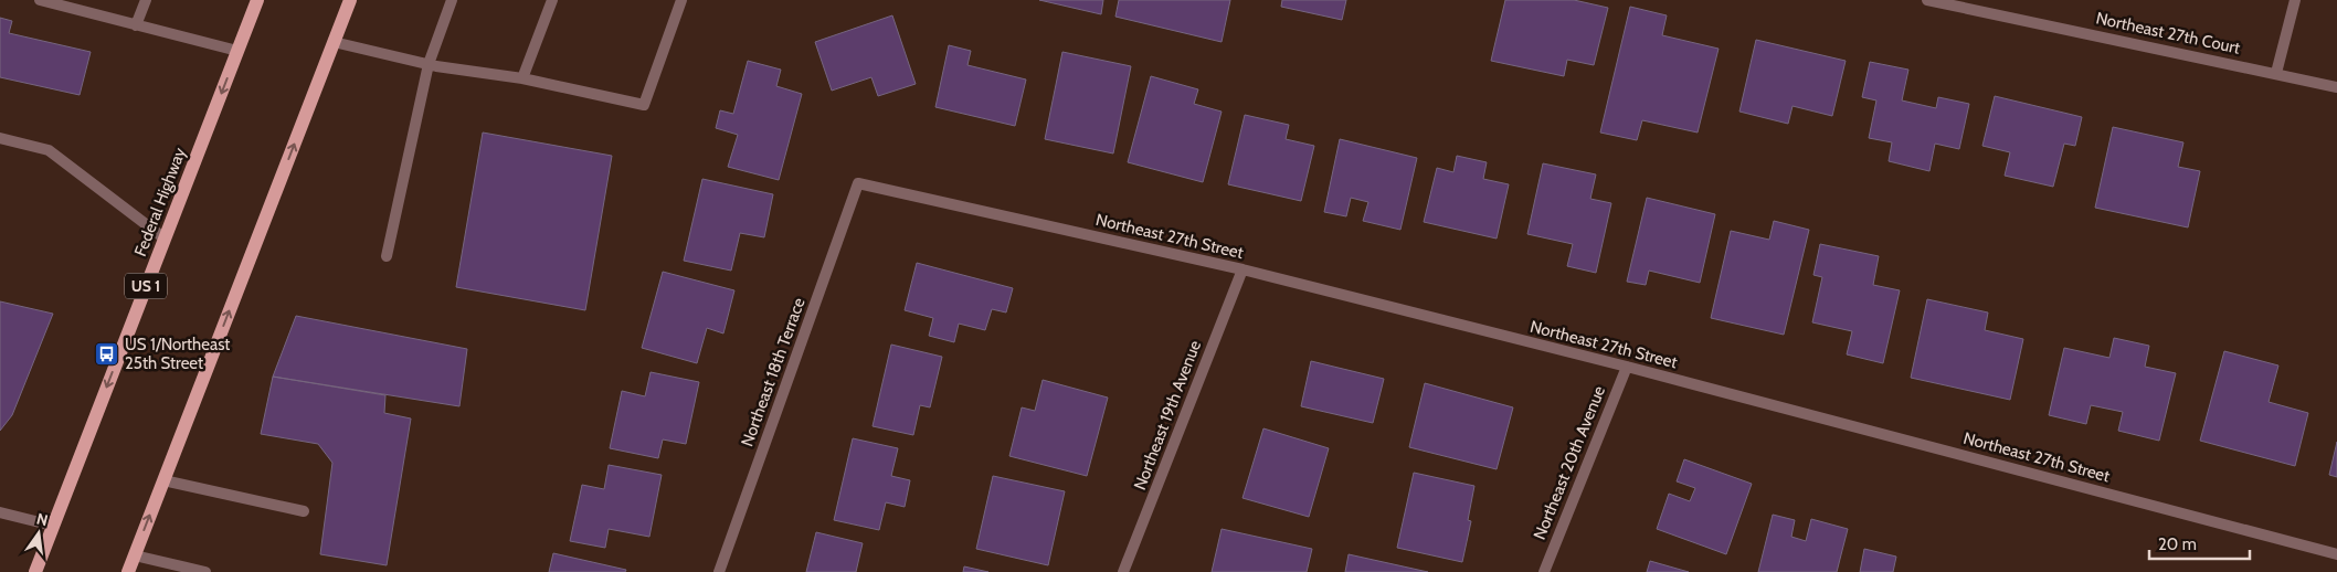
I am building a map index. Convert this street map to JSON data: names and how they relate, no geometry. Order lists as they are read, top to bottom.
{
  "streets": {
    "main road": ["Federal Highway", "US 1"],
    "street": [
      "Northeast 27th Court",
      "Northeast 27th Street",
      "Northeast 18th Terrace",
      "Northeast 19th Avenue",
      "Northeast 20th Avenue"
    ]
  },
  "crossings": [
    ["Northeast 27th Street", "Northeast 18th Terrace"],
    ["Northeast 27th Street", "Northeast 19th Avenue"],
    ["Northeast 27th Street", "Northeast 20th Avenue"]
  ],
  "places": {
    "bus stop": ["US 1/Northeast 25th Street"]
  },
  "scale_bar": "20 m",
  "north": "top"
}
